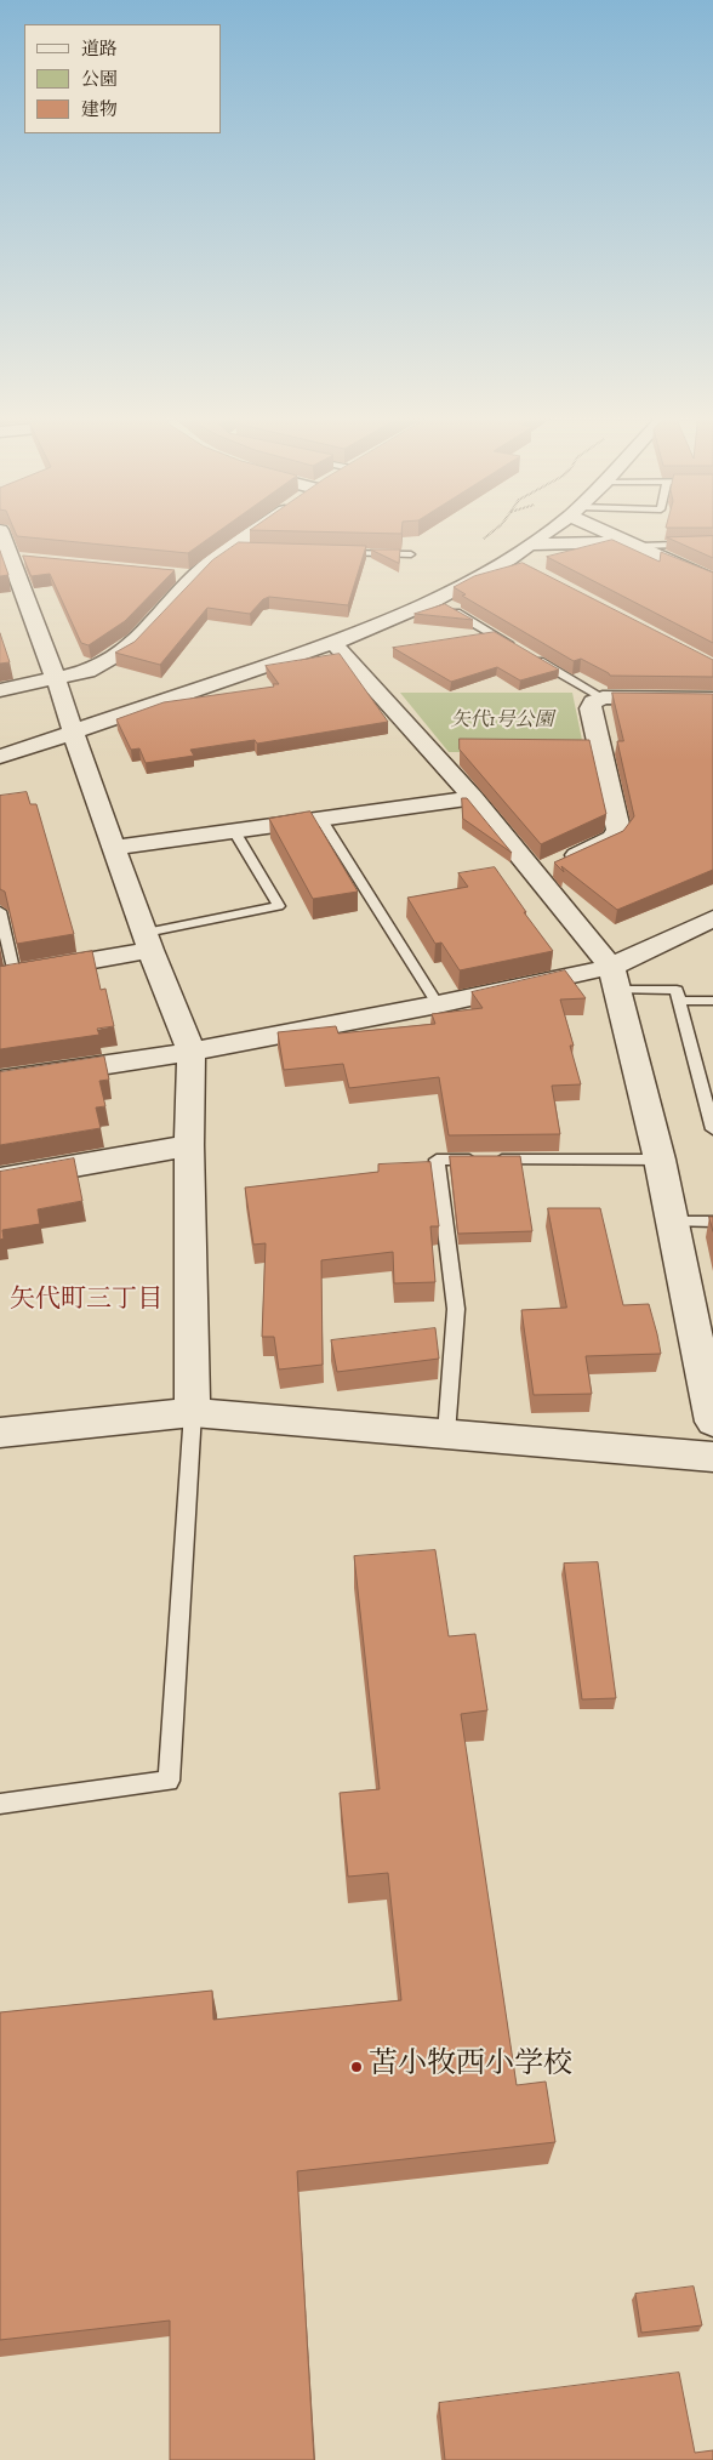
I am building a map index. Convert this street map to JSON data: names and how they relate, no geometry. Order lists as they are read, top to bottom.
{
  "districts": ["矢代町三丁目"],
  "parks": ["矢代1号公園"],
  "places": ["苫小牧西小学校"],
  "legend": ["道路", "公園", "建物"]
}
